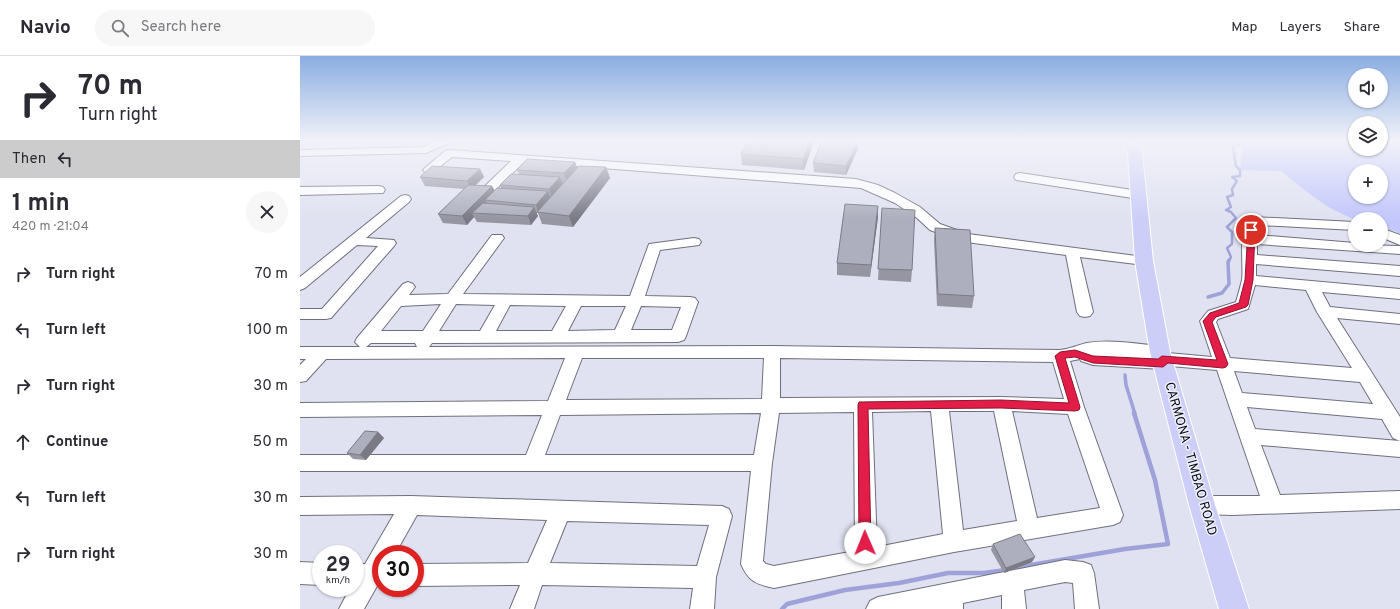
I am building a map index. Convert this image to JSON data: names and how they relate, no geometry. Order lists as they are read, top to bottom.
{
  "streets": {
    "main road": ["CARMONA - TIMBAO ROAD"]
  },
  "page": {
    "header": "Navio",
    "search": "Search here",
    "nav": ["Map", "Layers", "Share"],
    "turn": ["70 m", "Turn right"],
    "map_buttons": ["+", "−"],
    "then": "Then",
    "heading": ["1 min", "420 m · 21:04"],
    "list": [
      {
        "name": "Turn right",
        "value": "70 m"
      },
      {
        "name": "Turn left",
        "value": "100 m"
      },
      {
        "name": "Turn right",
        "value": "30 m"
      },
      {
        "name": "Continue",
        "value": "50 m"
      },
      {
        "name": "Turn left",
        "value": "30 m"
      },
      {
        "name": "Turn right",
        "value": "30 m"
      }
    ],
    "speed": "29 km/h",
    "limit": "30"
  }
}
